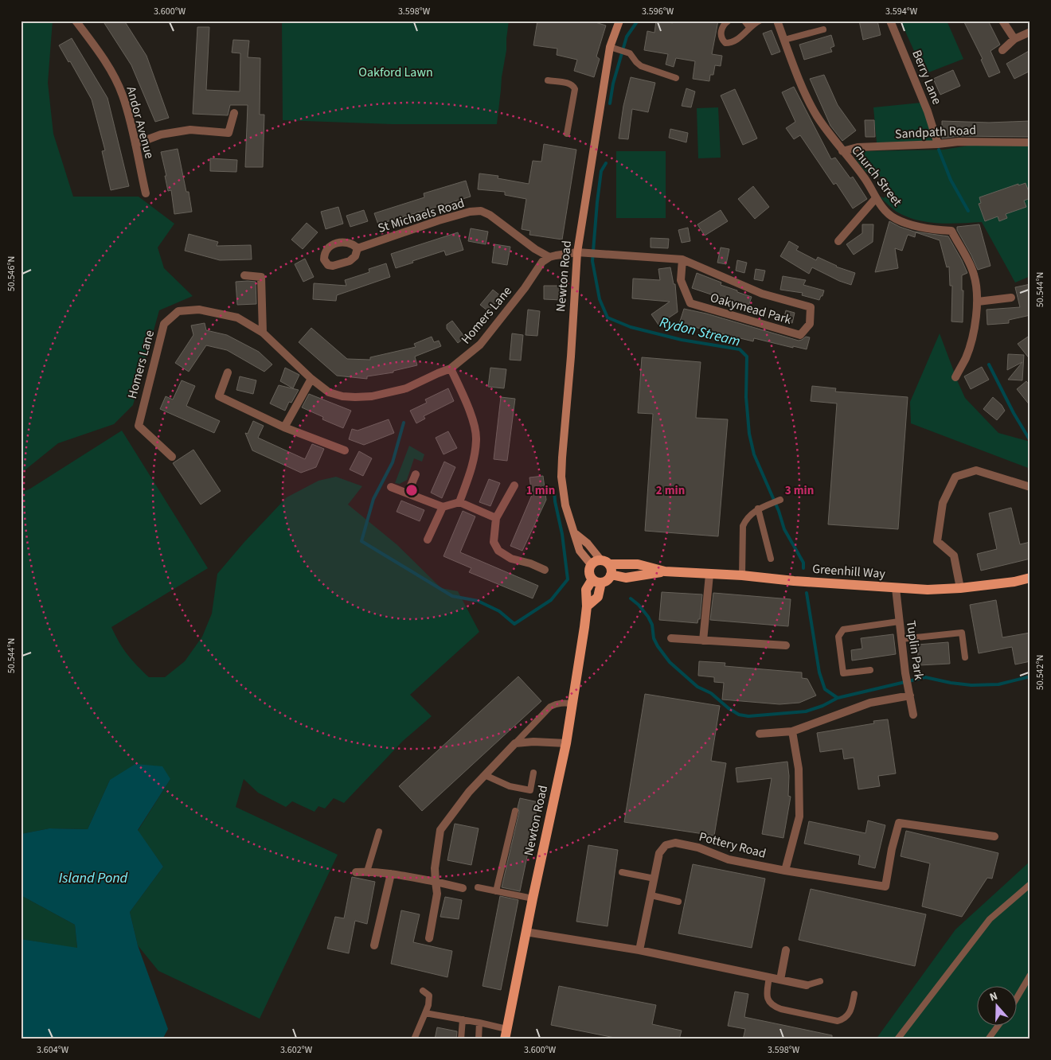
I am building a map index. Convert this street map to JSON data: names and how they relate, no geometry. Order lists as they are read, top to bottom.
{
  "streets": {
    "main road": ["Newton Road", "Greenhill Way"],
    "street": [
      "Berry Lane",
      "Andor Avenue",
      "Sandpath Road",
      "Church Street",
      "St Michaels Road",
      "Oakymead Park",
      "Homers Lane",
      "Tuplin Park",
      "Pottery Road"
    ]
  },
  "crossings": [
    ["Berry Lane", "Sandpath Road"],
    ["Sandpath Road", "Church Street"],
    ["St Michaels Road", "Homers Lane"],
    ["Newton Road", "Oakymead Park"],
    ["Newton Road", "Greenhill Way"],
    ["Greenhill Way", "Tuplin Park"]
  ],
  "water": ["Rydon Stream", "Island Pond"],
  "parks": ["Oakford Lawn"],
  "north": "top",
  "coordinates": [
    "3.600°W",
    "3.598°W",
    "3.596°W",
    "3.594°W",
    "50.546°N",
    "50.544°N",
    "50.542°N",
    "3.604°W",
    "3.602°W"
  ],
  "rings": ["1 min", "2 min", "3 min"]
}
